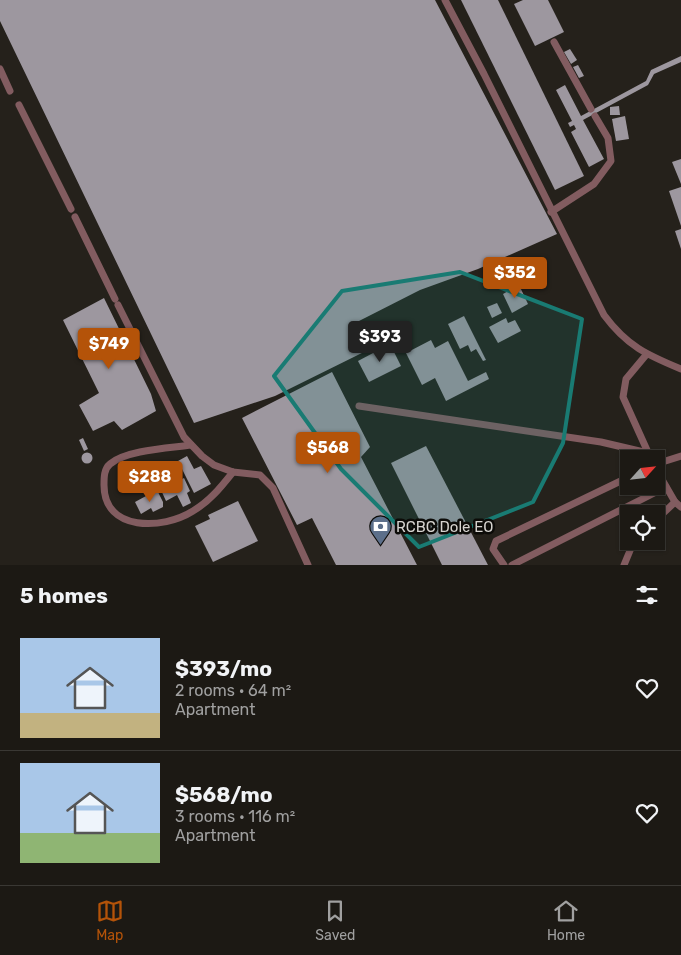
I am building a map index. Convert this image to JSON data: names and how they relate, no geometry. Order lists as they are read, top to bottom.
{
  "places": {
    "bank": ["RCBC Dole EO"]
  },
  "north": "top right",
  "page": {
    "price": [
      "$352",
      "$393",
      "$749",
      "$568",
      "$288"
    ],
    "heading": "5 homes",
    "list": [
      {
        "name": "$393/mo",
        "note": "2 rooms · 64 m² · Apartment"
      },
      {
        "name": "$568/mo",
        "note": "3 rooms · 116 m² · Apartment"
      }
    ],
    "tabs": ["Map", "Saved", "Home"]
  }
}
